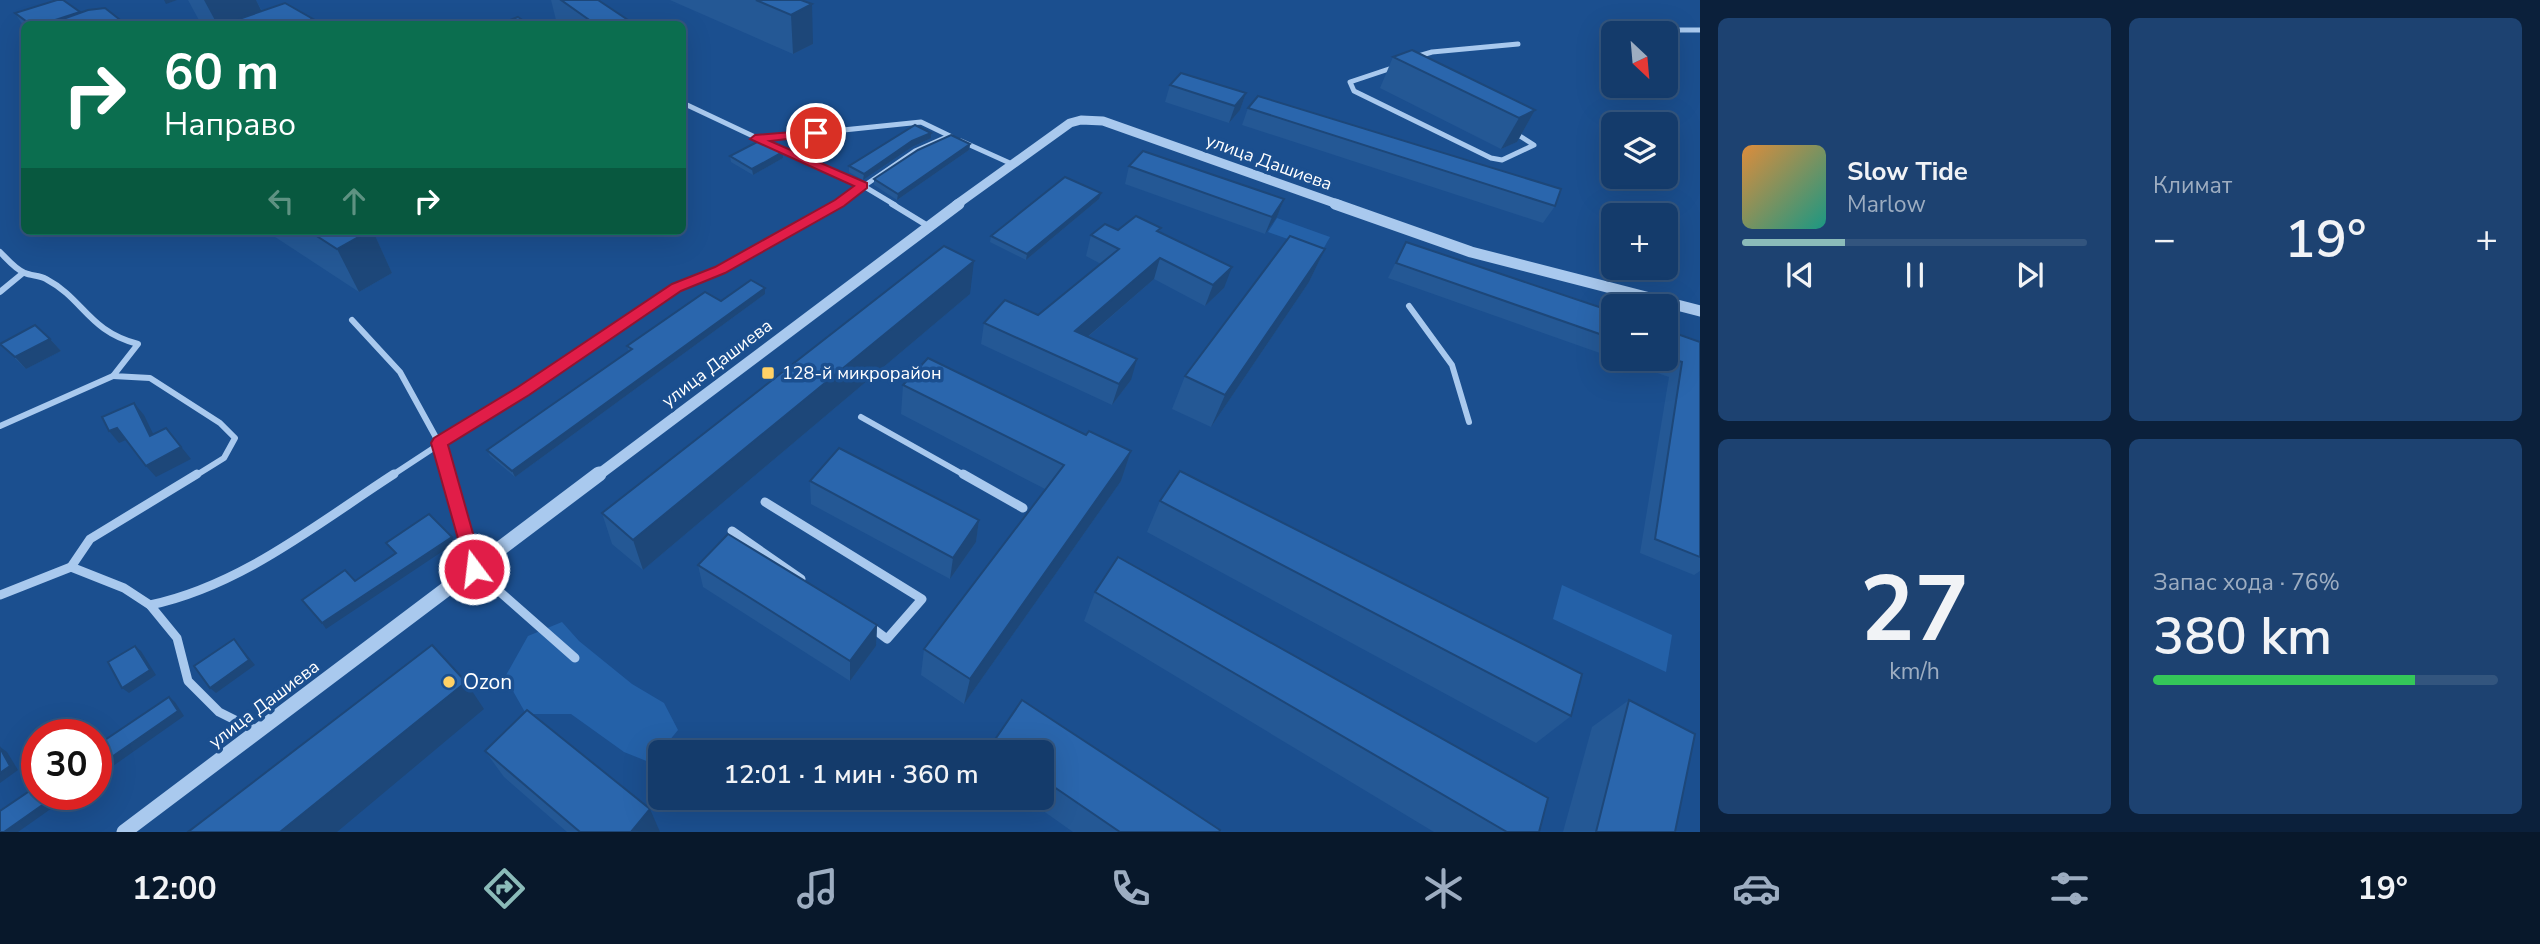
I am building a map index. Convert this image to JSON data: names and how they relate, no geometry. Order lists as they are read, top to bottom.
{
  "streets": {
    "street": ["улица Дашиева"]
  },
  "places": {
    "transit": ["128-й микрорайон"],
    "other": ["Ozon"]
  },
  "north": "bottom right",
  "page": {
    "tile": [
      "Климат",
      ["27", "km/h"],
      ["Запас хода · 76%", "380 km"]
    ],
    "map_buttons": ["+", "−"],
    "turn": ["60 m", "Направо"],
    "song": ["Slow Tide", "Marlow"],
    "heat": ["−", "19°", "+"],
    "limit": "30",
    "trip": "12:01 · 1 мин · 360 m",
    "tabs": ["12:00", "19°"]
  }
}
